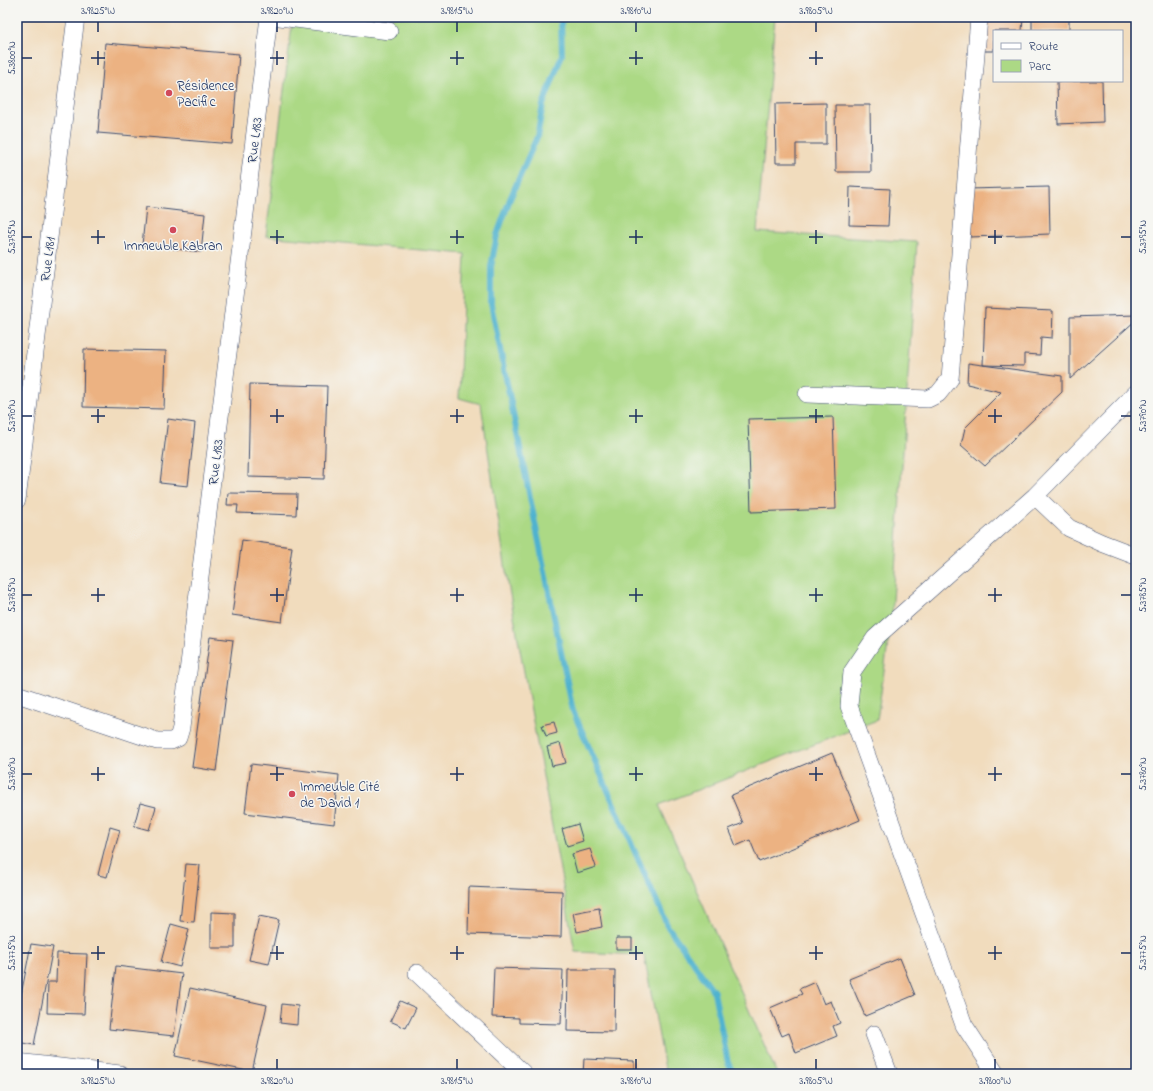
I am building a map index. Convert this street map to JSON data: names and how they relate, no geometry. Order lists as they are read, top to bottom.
{
  "streets": {
    "street": ["Rue L183", "Rue L181"]
  },
  "places": ["Résidence Pacific", "Immeuble Kabran", "Immeuble Cité de David 1"],
  "legend": ["Route", "Parc"],
  "coordinates": [
    "3.9825°W",
    "3.9820°W",
    "3.9815°W",
    "3.9810°W",
    "3.9805°W",
    "5.3800°N",
    "5.3795°N",
    "5.3790°N",
    "5.3785°N",
    "5.3780°N",
    "5.3775°N",
    "3.9800°W"
  ]
}
